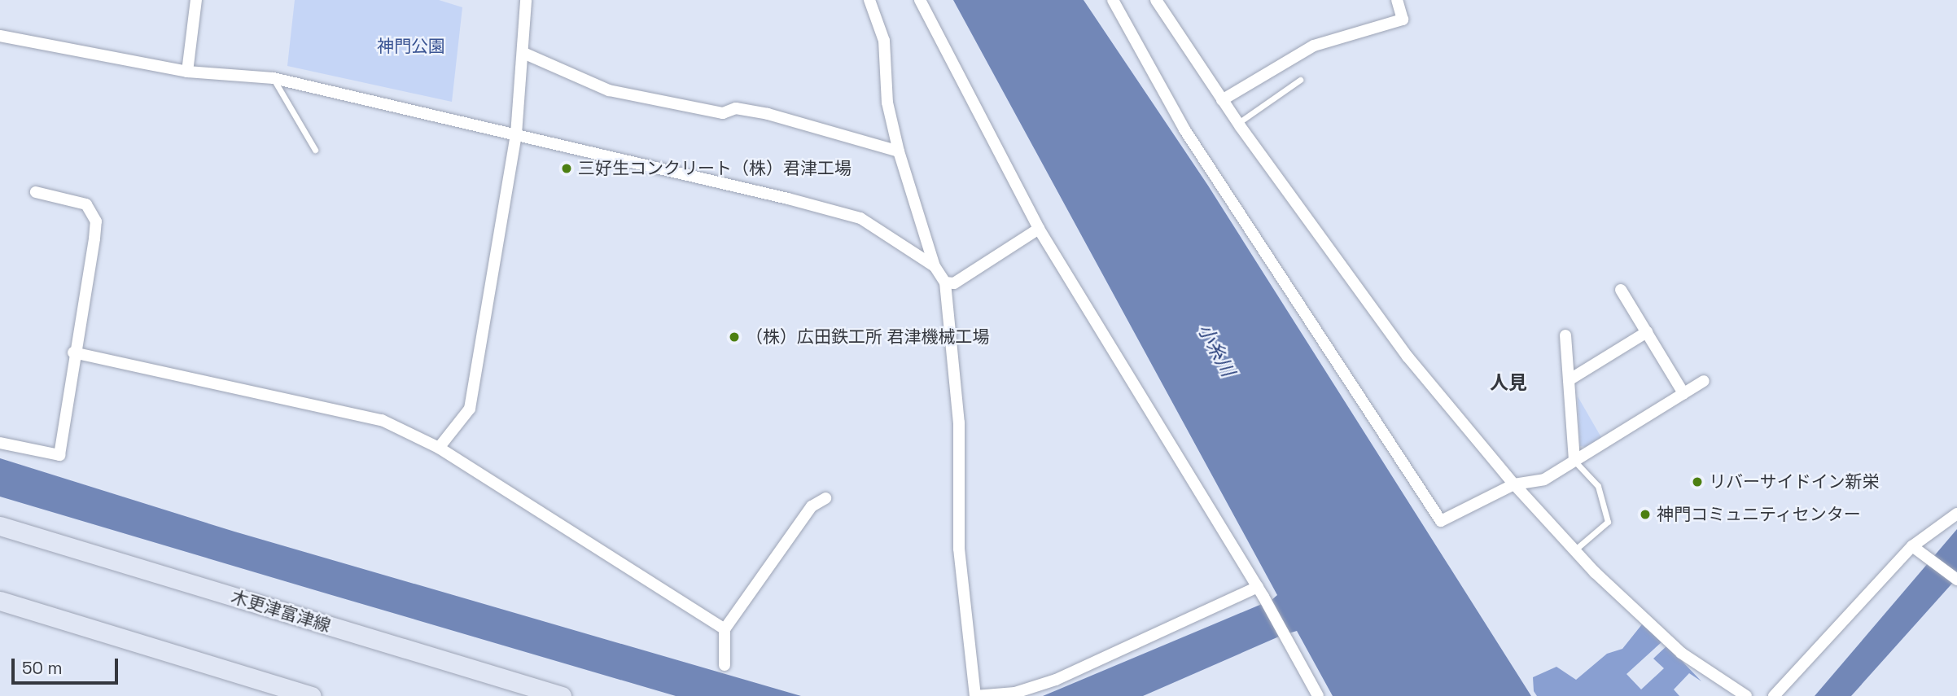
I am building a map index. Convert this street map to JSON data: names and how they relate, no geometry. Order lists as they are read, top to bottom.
{
  "streets": {
    "main road": ["木更津富津線"]
  },
  "districts": ["人見"],
  "water": ["小糸川"],
  "parks": ["神門公園"],
  "places": [
    "三好生コンクリート（株）君津工場",
    "（株）広田鉄工所 君津機械工場",
    "リバーサイドイン新栄",
    "神門コミュニティセンター"
  ],
  "scale_bar": "50 m"
}
